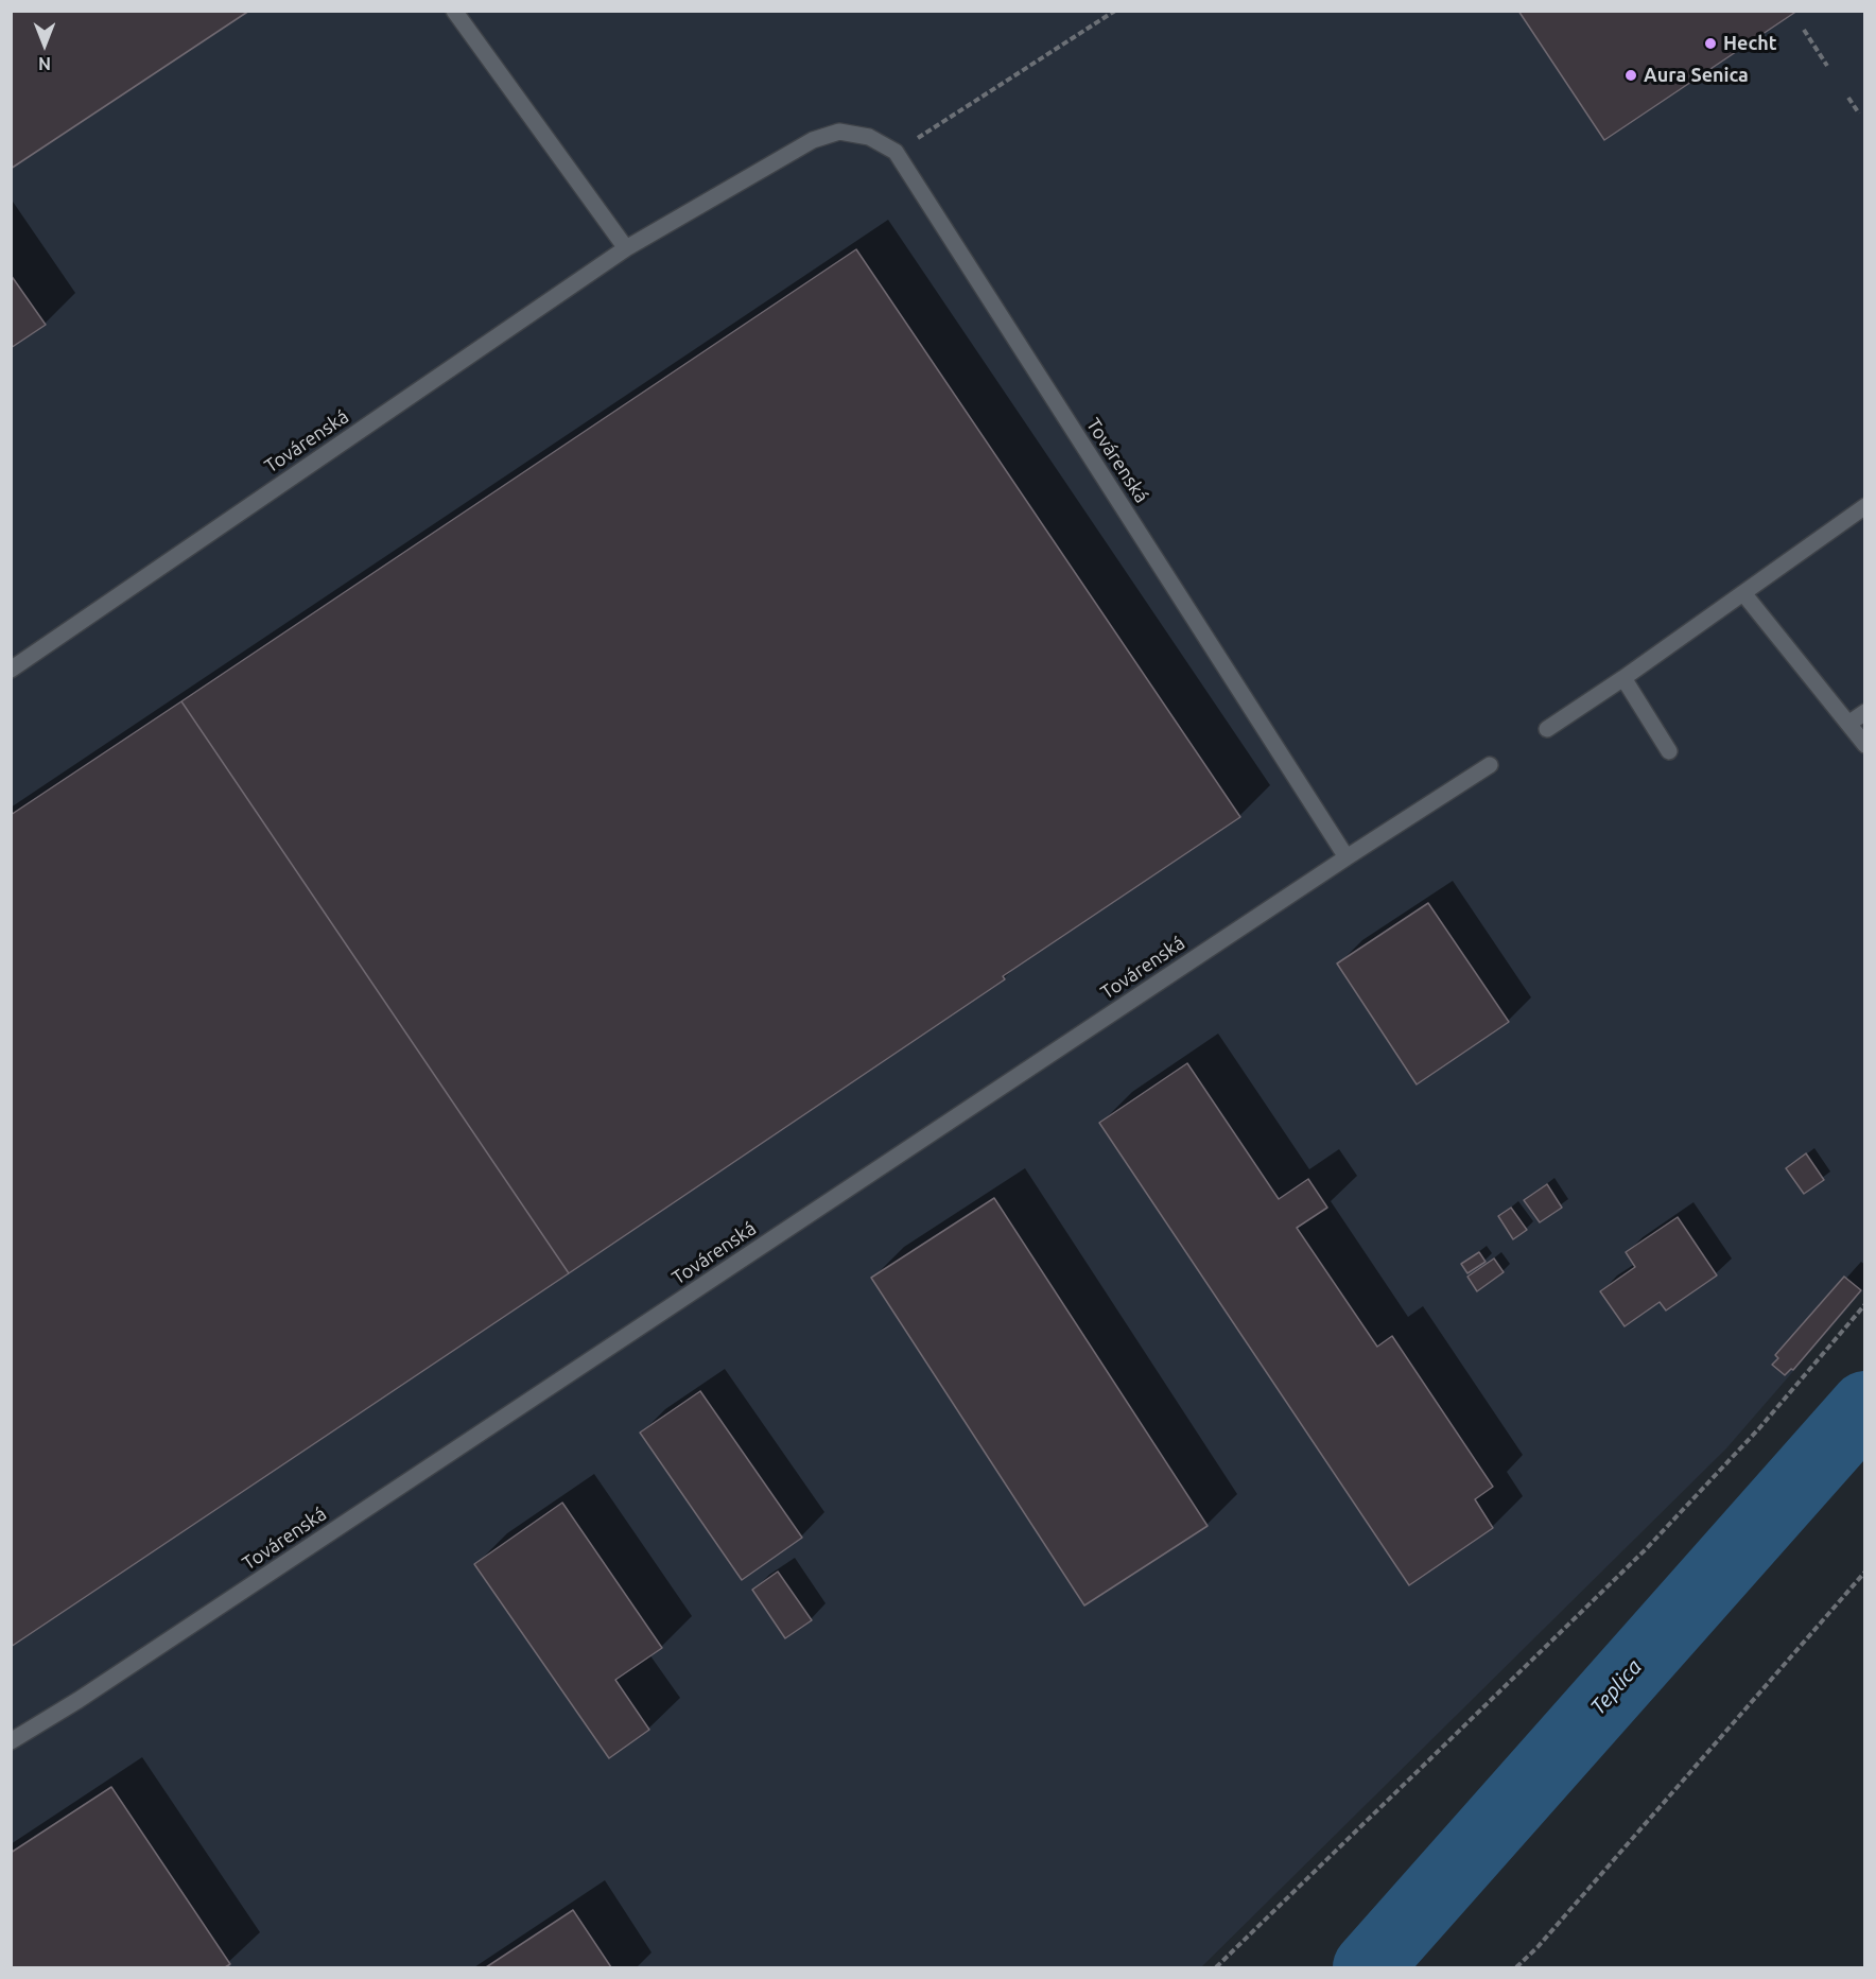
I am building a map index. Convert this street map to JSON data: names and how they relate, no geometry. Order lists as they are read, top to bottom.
{
  "streets": {
    "lane": ["Továrenská"]
  },
  "water": ["Teplica"],
  "places": ["Hecht", "Aura Senica"],
  "north": "bottom"
}
